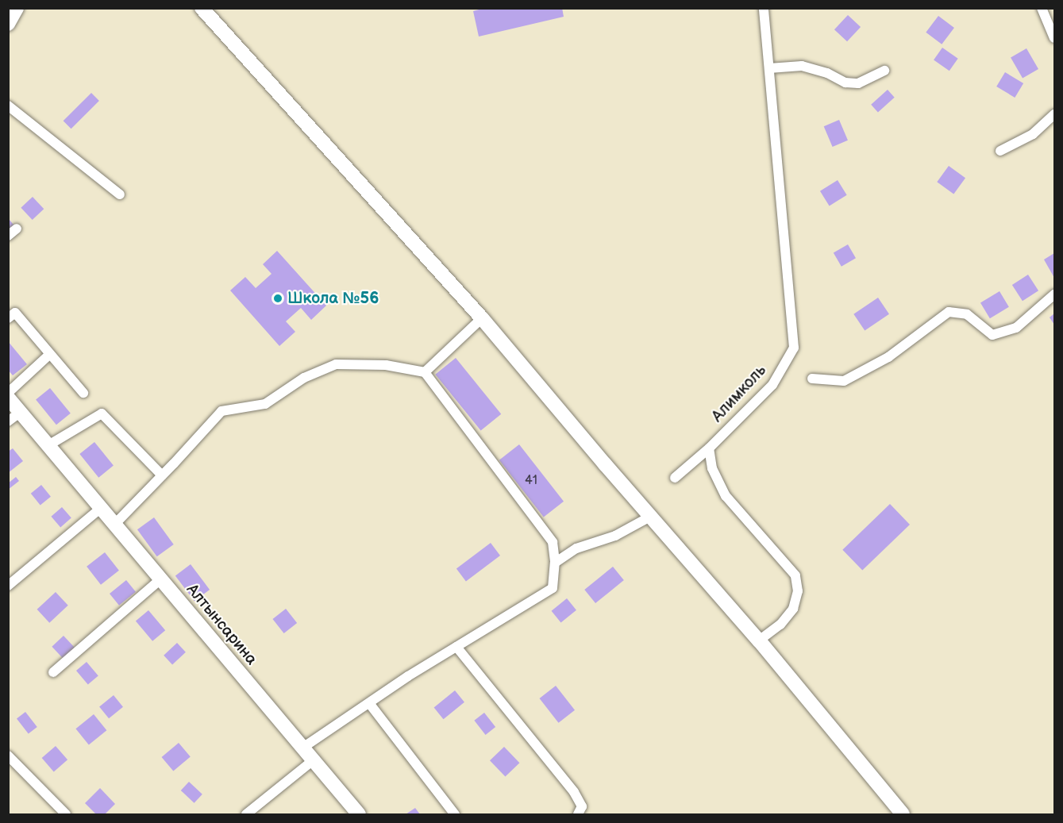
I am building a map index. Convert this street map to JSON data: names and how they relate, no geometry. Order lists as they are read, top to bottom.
{
  "streets": {
    "street": ["Алимколь", "Алтынсарина"]
  },
  "places": ["Школа №56"],
  "house_numbers": ["41"]
}
